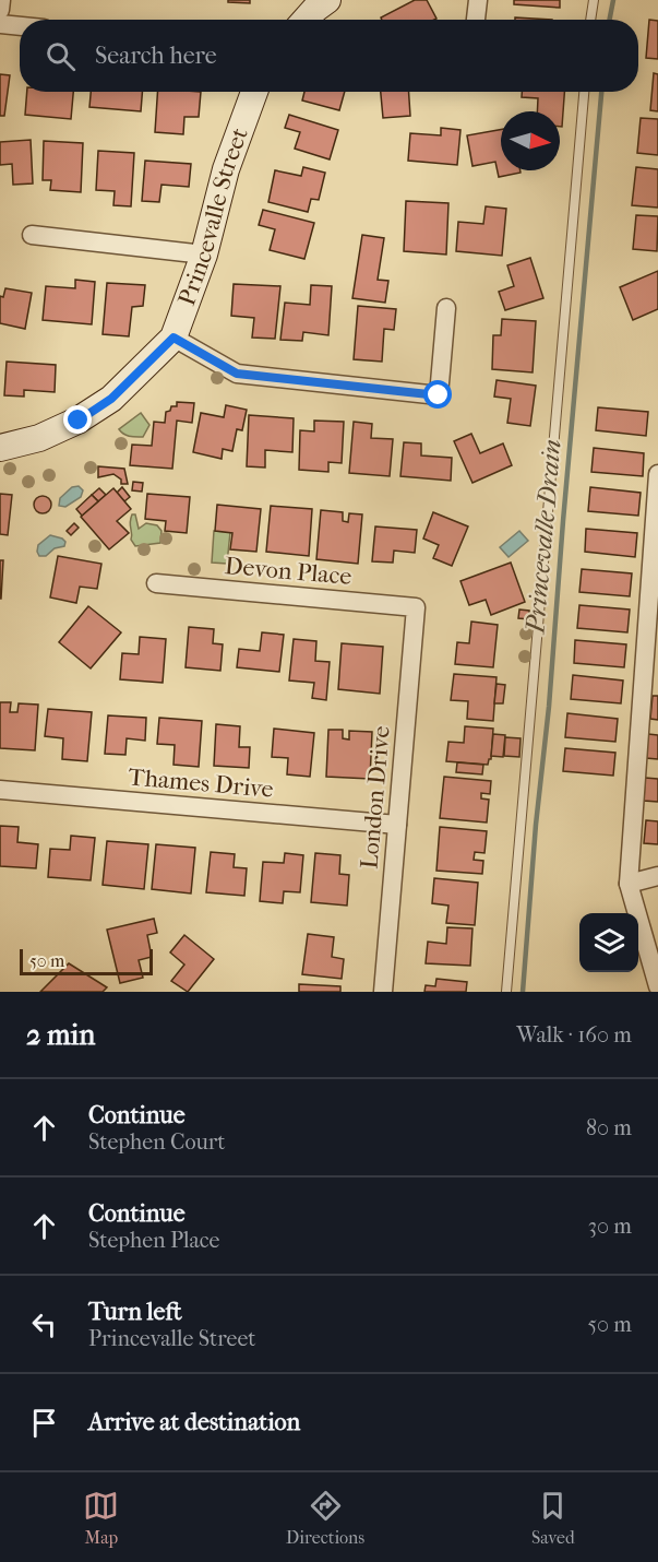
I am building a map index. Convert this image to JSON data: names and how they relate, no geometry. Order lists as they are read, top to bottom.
{
  "streets": {
    "street": [
      "Princevalle Street",
      "Devon Place",
      "Thames Drive",
      "London Drive"
    ]
  },
  "crossings": [
    ["Devon Place", "London Drive"],
    ["Thames Drive", "London Drive"]
  ],
  "water": ["Princevalle Drain"],
  "scale_bar": "50 m",
  "north": "right",
  "page": {
    "search": "Search here",
    "scale": "50 m",
    "heading": ["2 min", "Walk · 160 m"],
    "list": [
      ["Continue", "Stephen Court", "80 m"],
      ["Continue", "Stephen Place", "30 m"],
      ["Turn left", "Princevalle Street", "50 m"],
      "Arrive at destination"
    ],
    "nav": ["Map", "Directions", "Saved"]
  }
}
